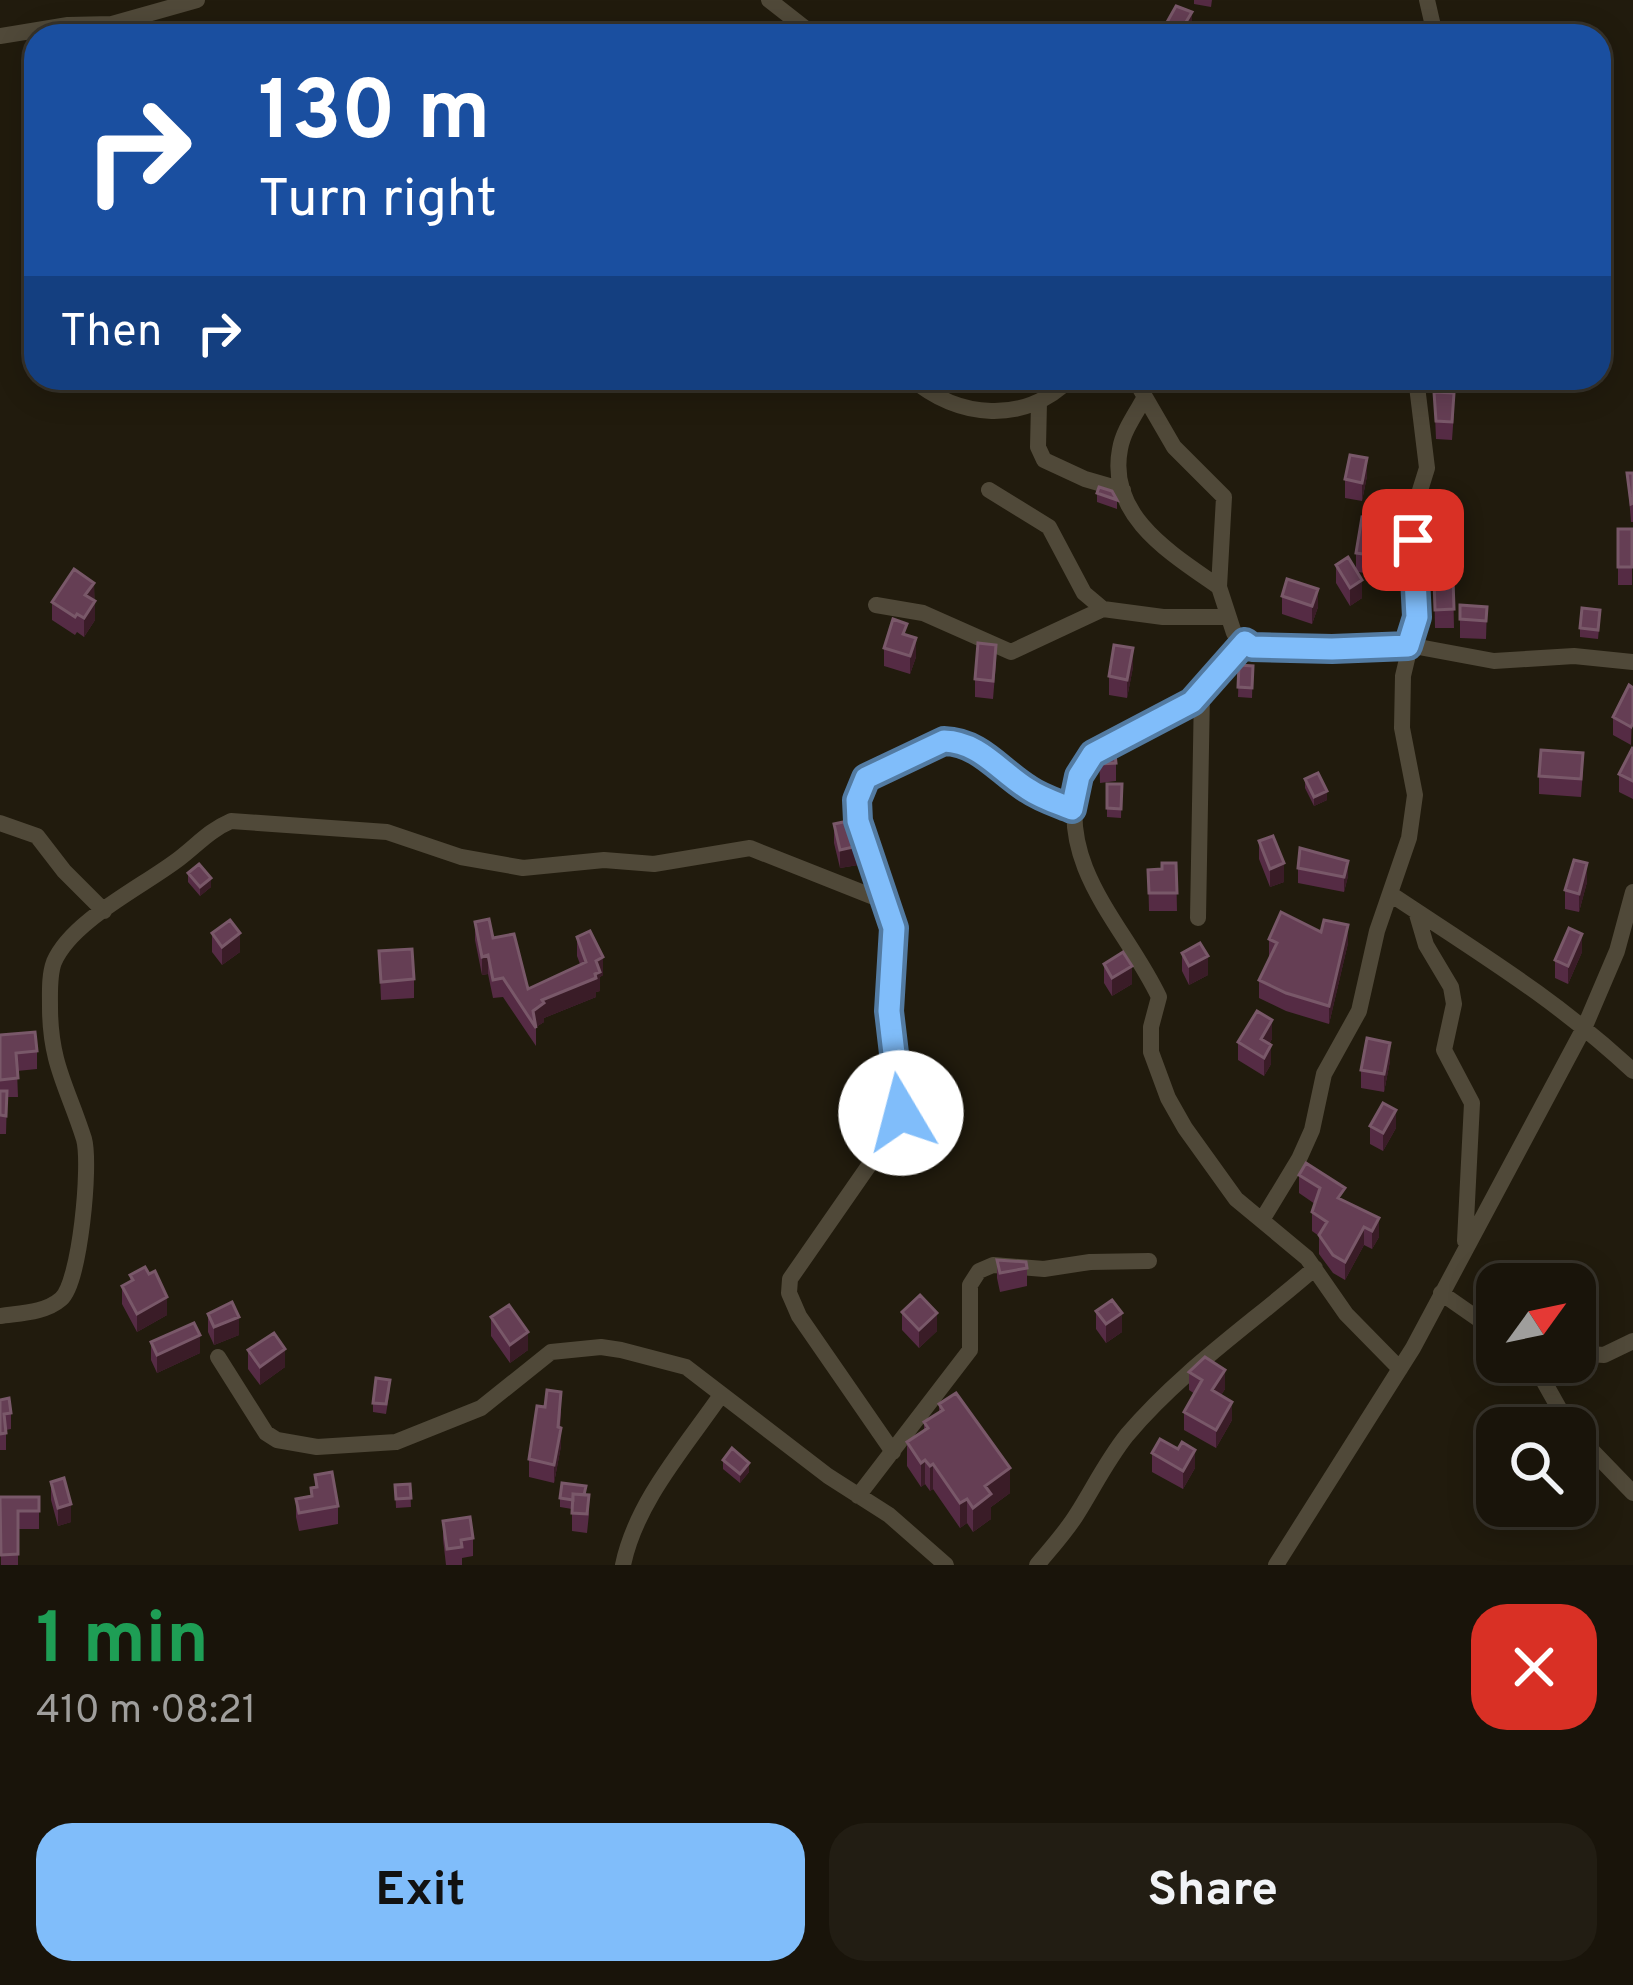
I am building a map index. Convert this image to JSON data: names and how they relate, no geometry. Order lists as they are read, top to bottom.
{
  "north": "top right",
  "page": {
    "turn": ["130 m", "Turn right"],
    "then": "Then",
    "heading": ["1 min", "410 m · 08:21"],
    "buttons": ["Exit", "Share"]
  }
}
